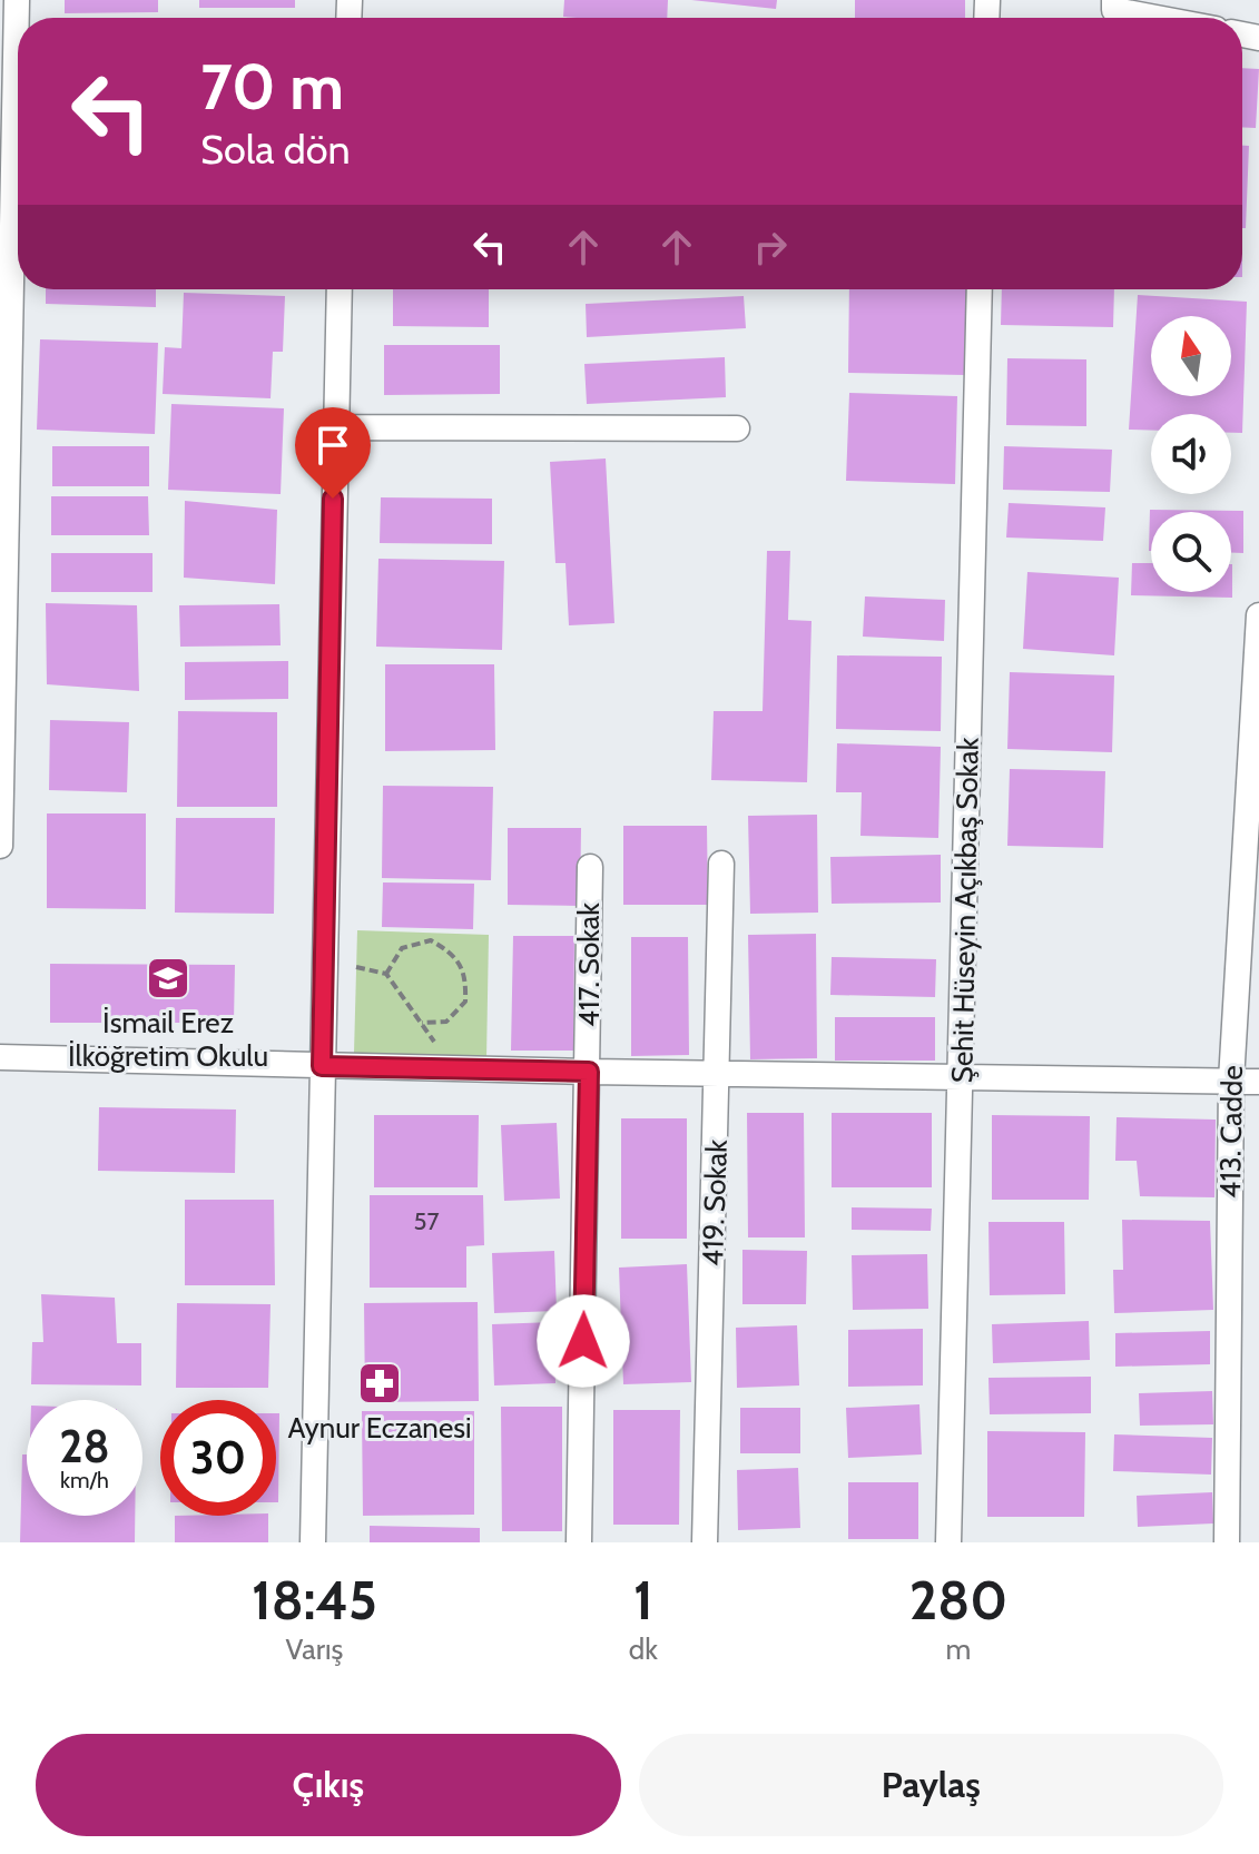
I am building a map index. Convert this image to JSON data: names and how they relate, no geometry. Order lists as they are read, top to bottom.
{
  "streets": {
    "street": [
      "Şehit Hüseyin Açıkbaş Sokak",
      "417. Sokak",
      "413. Cadde",
      "419. Sokak"
    ]
  },
  "places": {
    "school or university": ["İsmail Erez İlköğretim Okulu"],
    "pharmacy": ["Aynur Eczanesi"]
  },
  "house_numbers": ["57"],
  "north": "top",
  "page": {
    "turn": ["70 m", "Sola dön"],
    "speed": "28 km/h",
    "limit": "30",
    "eta": [
      "18:45",
      "Varış",
      "1",
      "dk",
      "280",
      "m"
    ],
    "buttons": ["Çıkış", "Paylaş"]
  }
}
